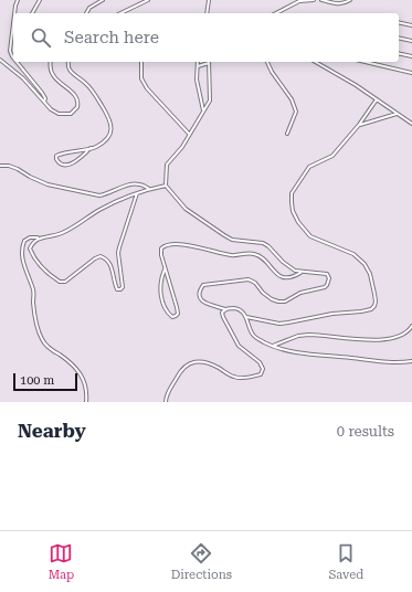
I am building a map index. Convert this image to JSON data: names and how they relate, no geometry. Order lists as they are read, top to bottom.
{
  "scale_bar": "100 m",
  "page": {
    "search": "Search here",
    "scale": "100 m",
    "heading": ["Nearby", "0 results"],
    "nav": ["Map", "Directions", "Saved"]
  }
}
